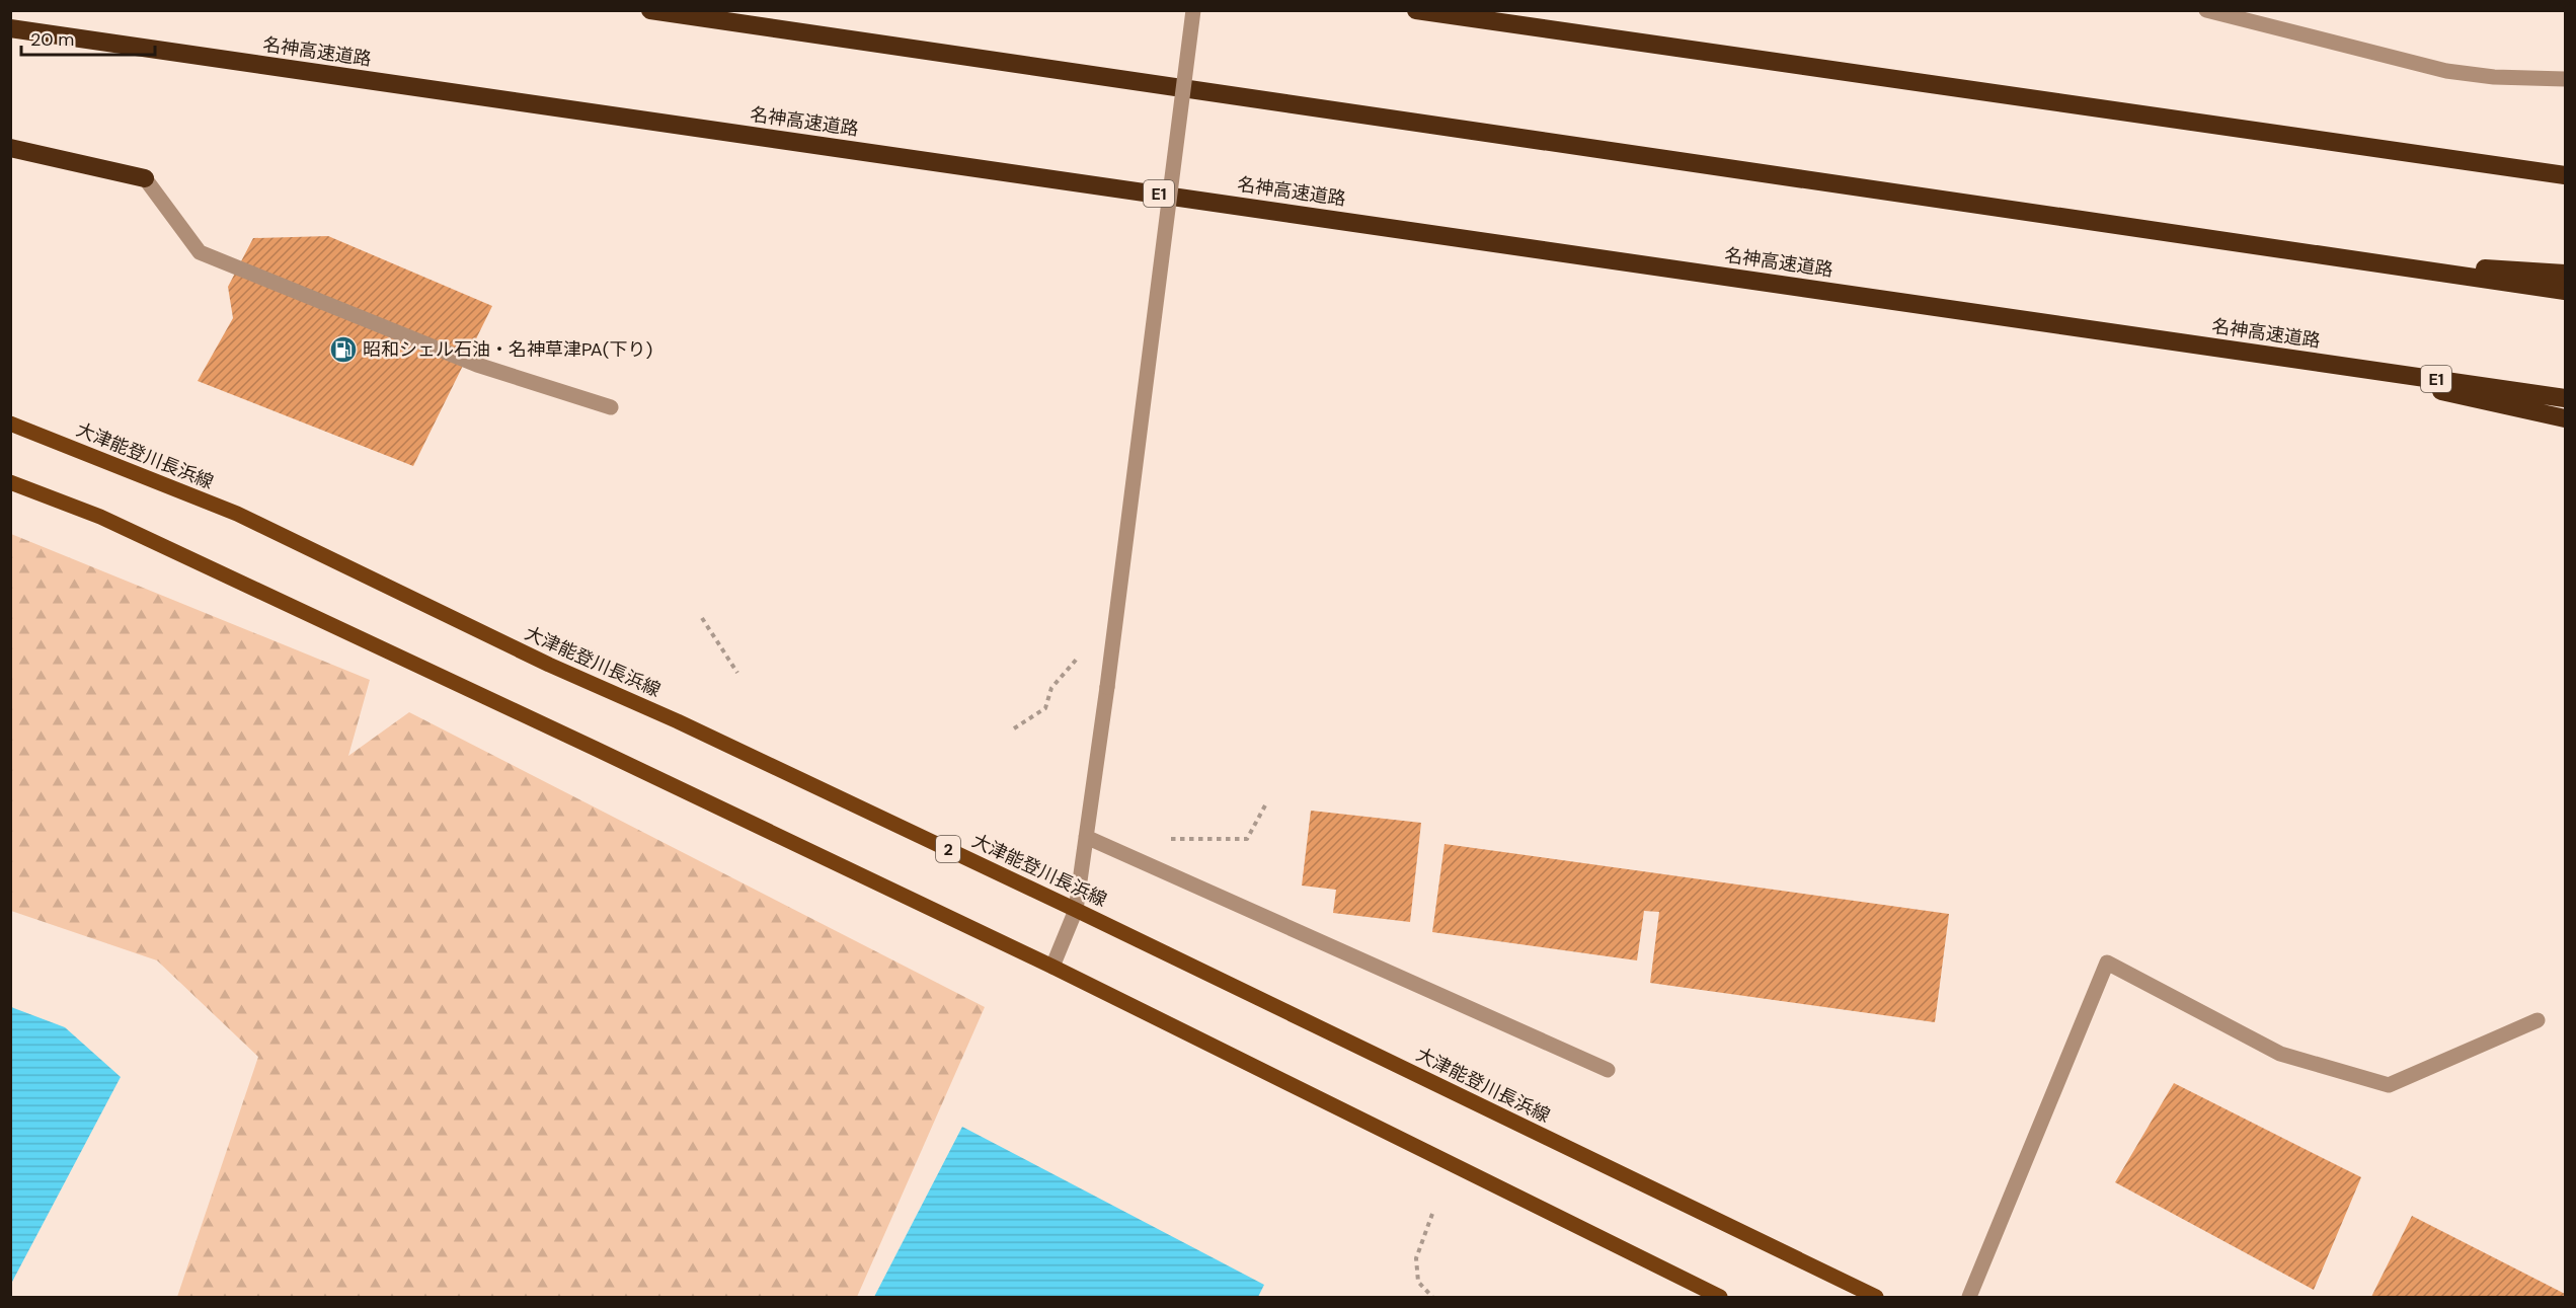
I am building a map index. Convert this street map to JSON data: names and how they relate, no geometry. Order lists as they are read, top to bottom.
{
  "streets": {
    "highway": ["名神高速道路", "E1"],
    "main road": ["大津能登川長浜線", "2"]
  },
  "places": {
    "fuel station": ["昭和シェル石油・名神草津PA(下り)"]
  },
  "scale_bar": "20 m"
}
